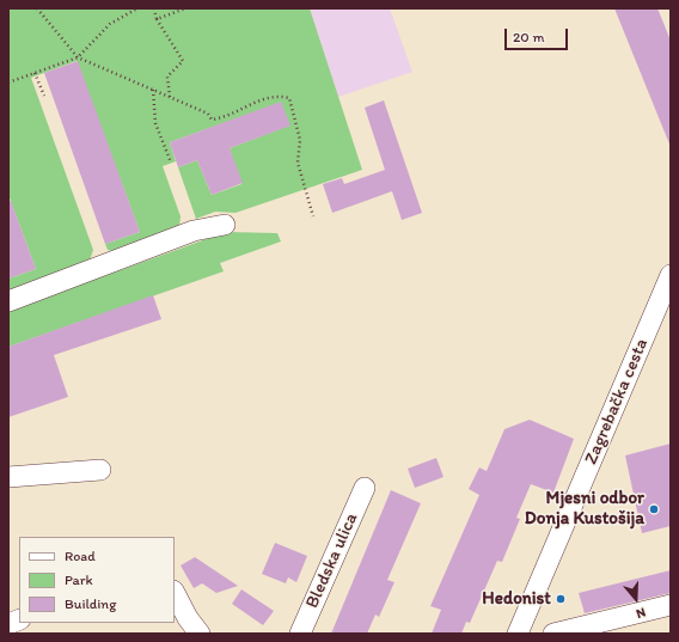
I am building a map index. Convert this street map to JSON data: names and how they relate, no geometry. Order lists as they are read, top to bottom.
{
  "streets": {
    "street": ["Zagrebačka cesta", "Bledska ulica"]
  },
  "places": ["Mjesni odbor Donja Kustošija", "Hedonist"],
  "legend": ["Road", "Park", "Building"],
  "scale_bar": "20 m",
  "north": "bottom"
}
